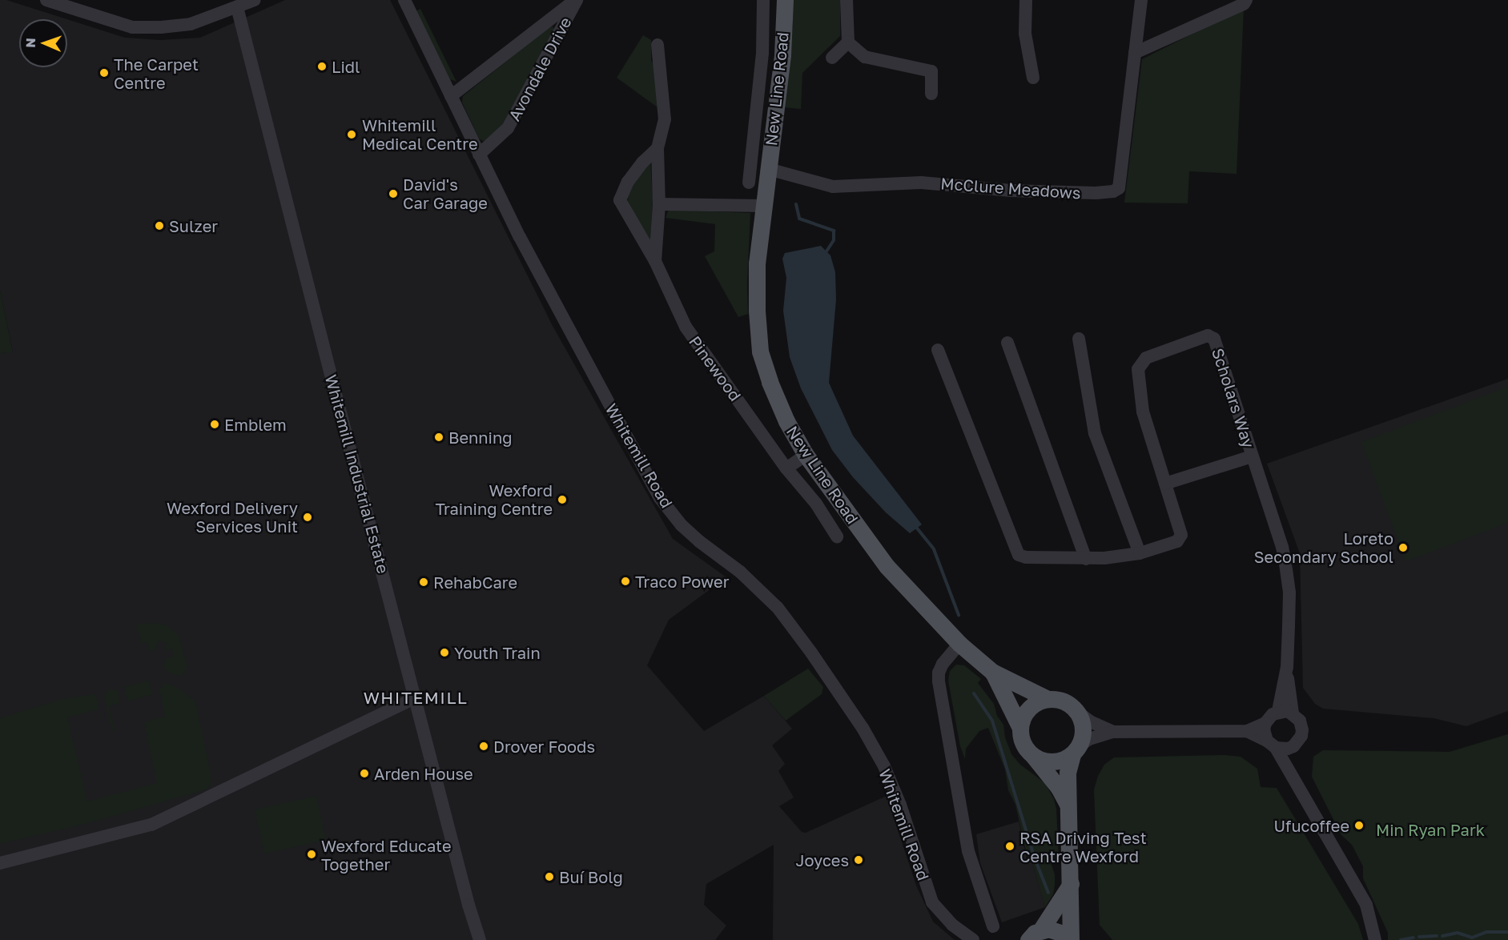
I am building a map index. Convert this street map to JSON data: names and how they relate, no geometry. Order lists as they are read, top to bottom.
{
  "streets": {
    "main road": ["New Line Road"],
    "street": [
      "Avondale Drive",
      "McClure Meadows",
      "Pinewood",
      "Scholars Way",
      "Whitemill Road",
      "Whitemill Industrial Estate"
    ]
  },
  "crossings": [
    ["Avondale Drive", "Whitemill Road"],
    ["New Line Road", "McClure Meadows"]
  ],
  "districts": ["WHITEMILL"],
  "parks": ["Min Ryan Park"],
  "places": [
    "Lidl",
    "The Carpet Centre",
    "Whitemill Medical Centre",
    "David's Car Garage",
    "Sulzer",
    "Emblem",
    "Benning",
    "Wexford Training Centre",
    "Wexford Delivery Services Unit",
    "Loreto Secondary School",
    "Traco Power",
    "RehabCare",
    "Youth Train",
    "Drover Foods",
    "Arden House",
    "Ufucoffee",
    "RSA Driving Test Centre Wexford",
    "Wexford Educate Together",
    "Joyces",
    "Buí Bolg"
  ],
  "north": "left"
}
